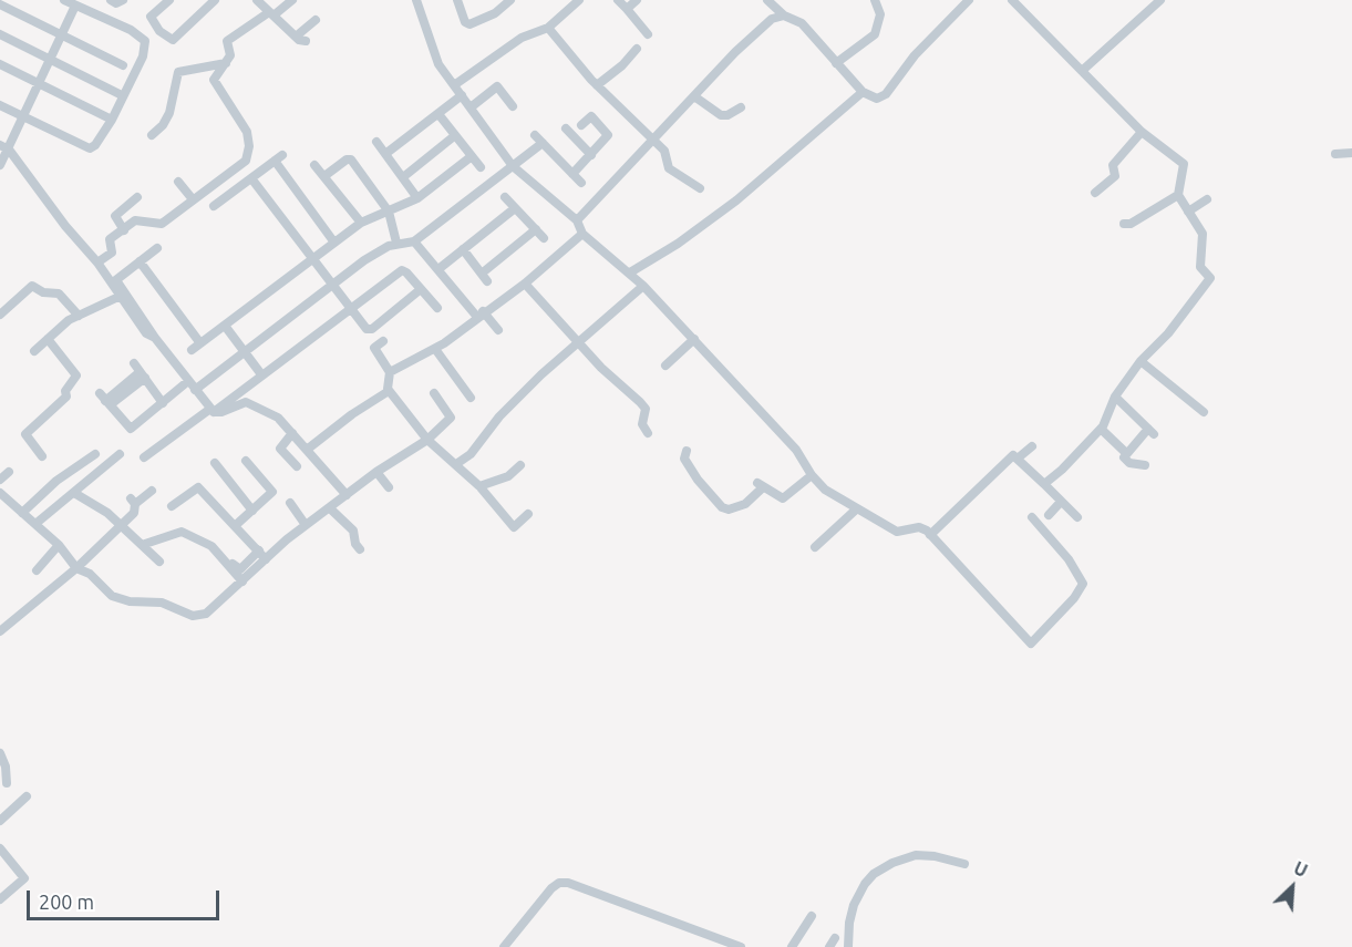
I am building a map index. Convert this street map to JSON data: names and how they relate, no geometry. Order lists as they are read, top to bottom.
{
  "scale_bar": "200 m",
  "north": "top right"
}
